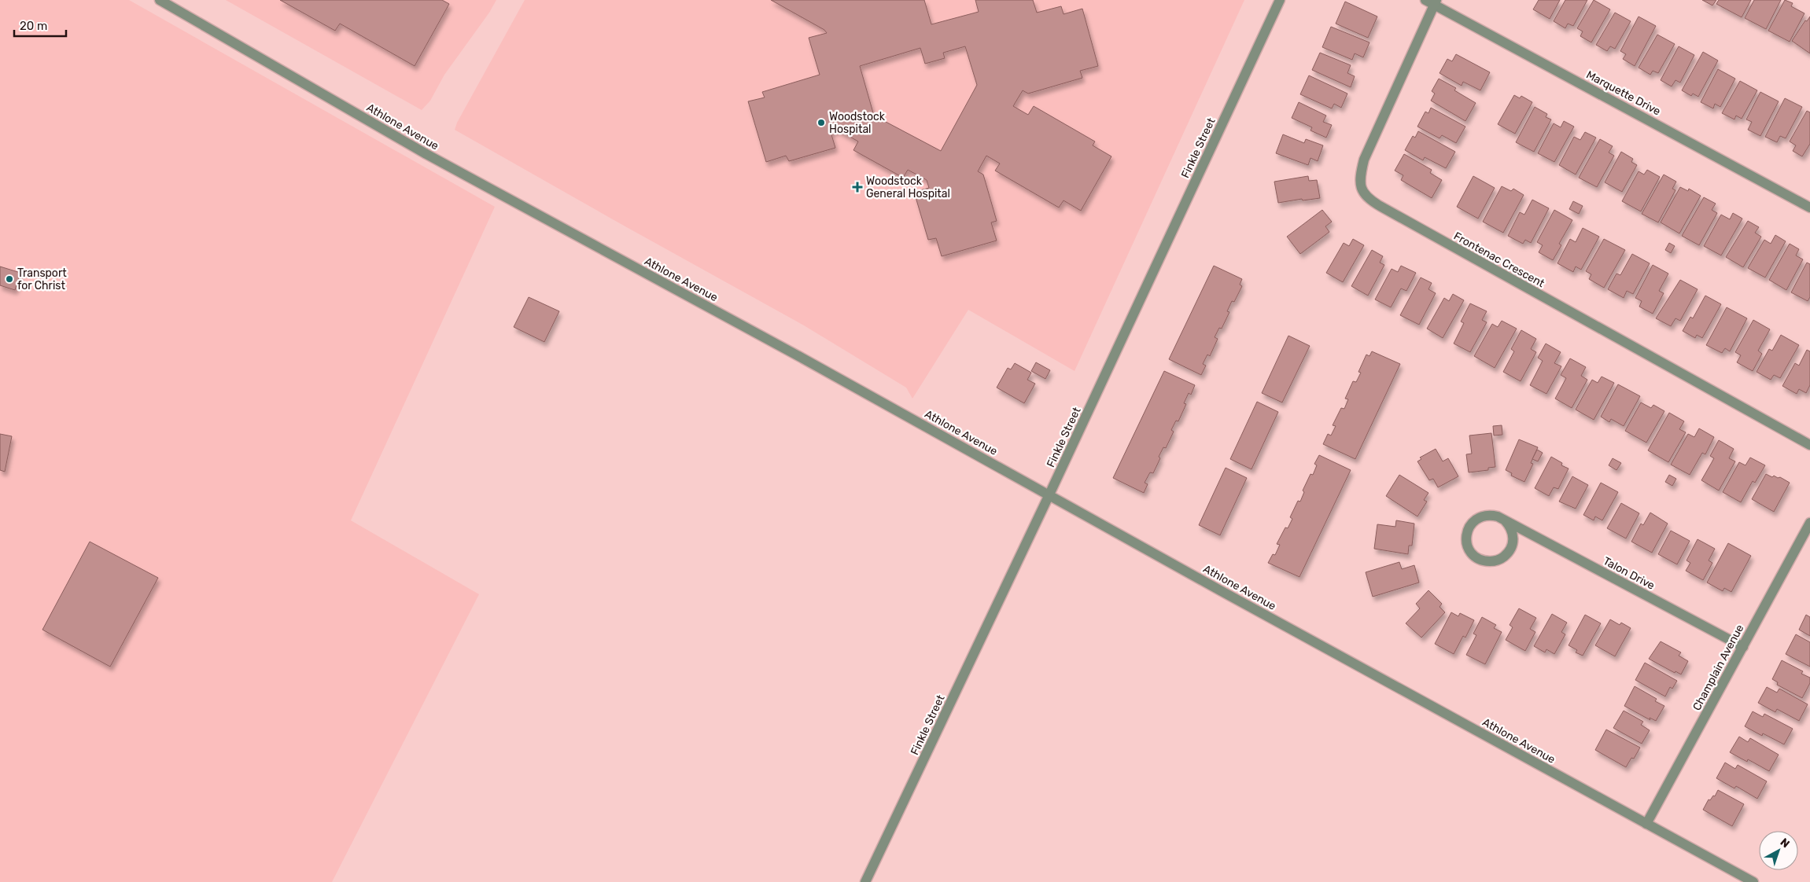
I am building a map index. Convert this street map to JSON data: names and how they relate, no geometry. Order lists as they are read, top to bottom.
{
  "streets": {
    "street": [
      "Marquette Drive",
      "Athlone Avenue",
      "Finkle Street",
      "Frontenac Crescent",
      "Talon Drive",
      "Champlain Avenue"
    ]
  },
  "crossings": [
    ["Marquette Drive", "Frontenac Crescent"],
    ["Athlone Avenue", "Finkle Street"],
    ["Athlone Avenue", "Champlain Avenue"],
    ["Talon Drive", "Champlain Avenue"]
  ],
  "places": {
    "other": ["Woodstock Hospital", "Transport for Christ"],
    "health": ["Woodstock General Hospital"]
  },
  "scale_bar": "20 m",
  "north": "top right"
}
